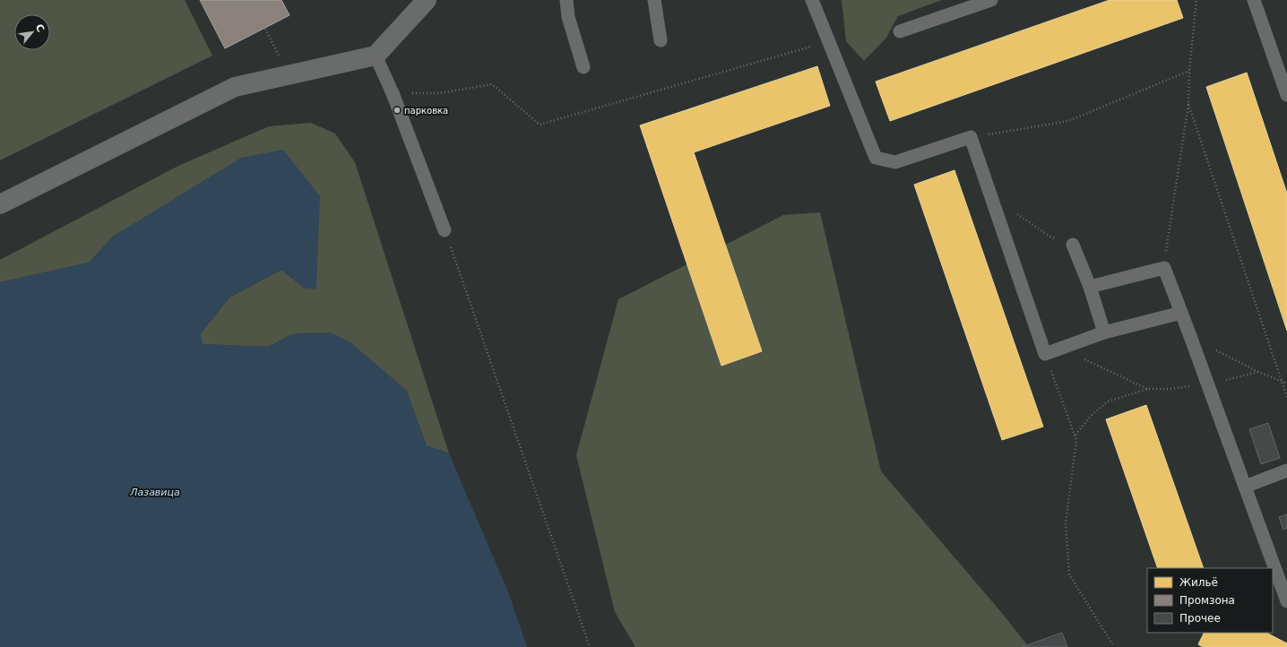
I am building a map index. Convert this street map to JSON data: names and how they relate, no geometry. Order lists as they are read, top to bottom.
{
  "water": ["Лазавица"],
  "places": ["парковка"],
  "legend": ["Жильё", "Промзона", "Прочее"],
  "north": "top right"
}
